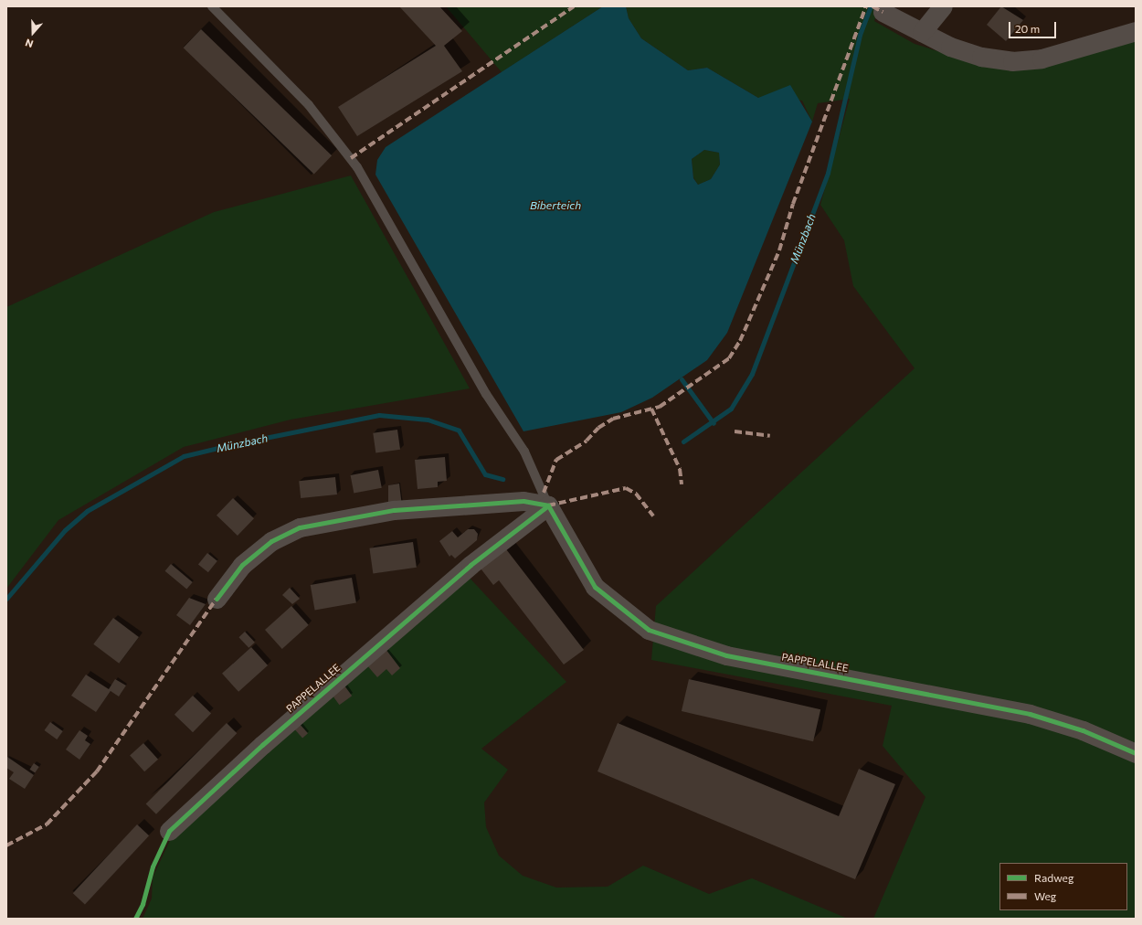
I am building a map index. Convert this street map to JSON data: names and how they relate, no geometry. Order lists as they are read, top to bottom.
{
  "streets": {
    "street": ["PAPPELALLEE"]
  },
  "water": ["Biberteich", "Münzbach"],
  "legend": ["Radweg", "Weg"],
  "scale_bar": "20 m",
  "north": "bottom"
}
